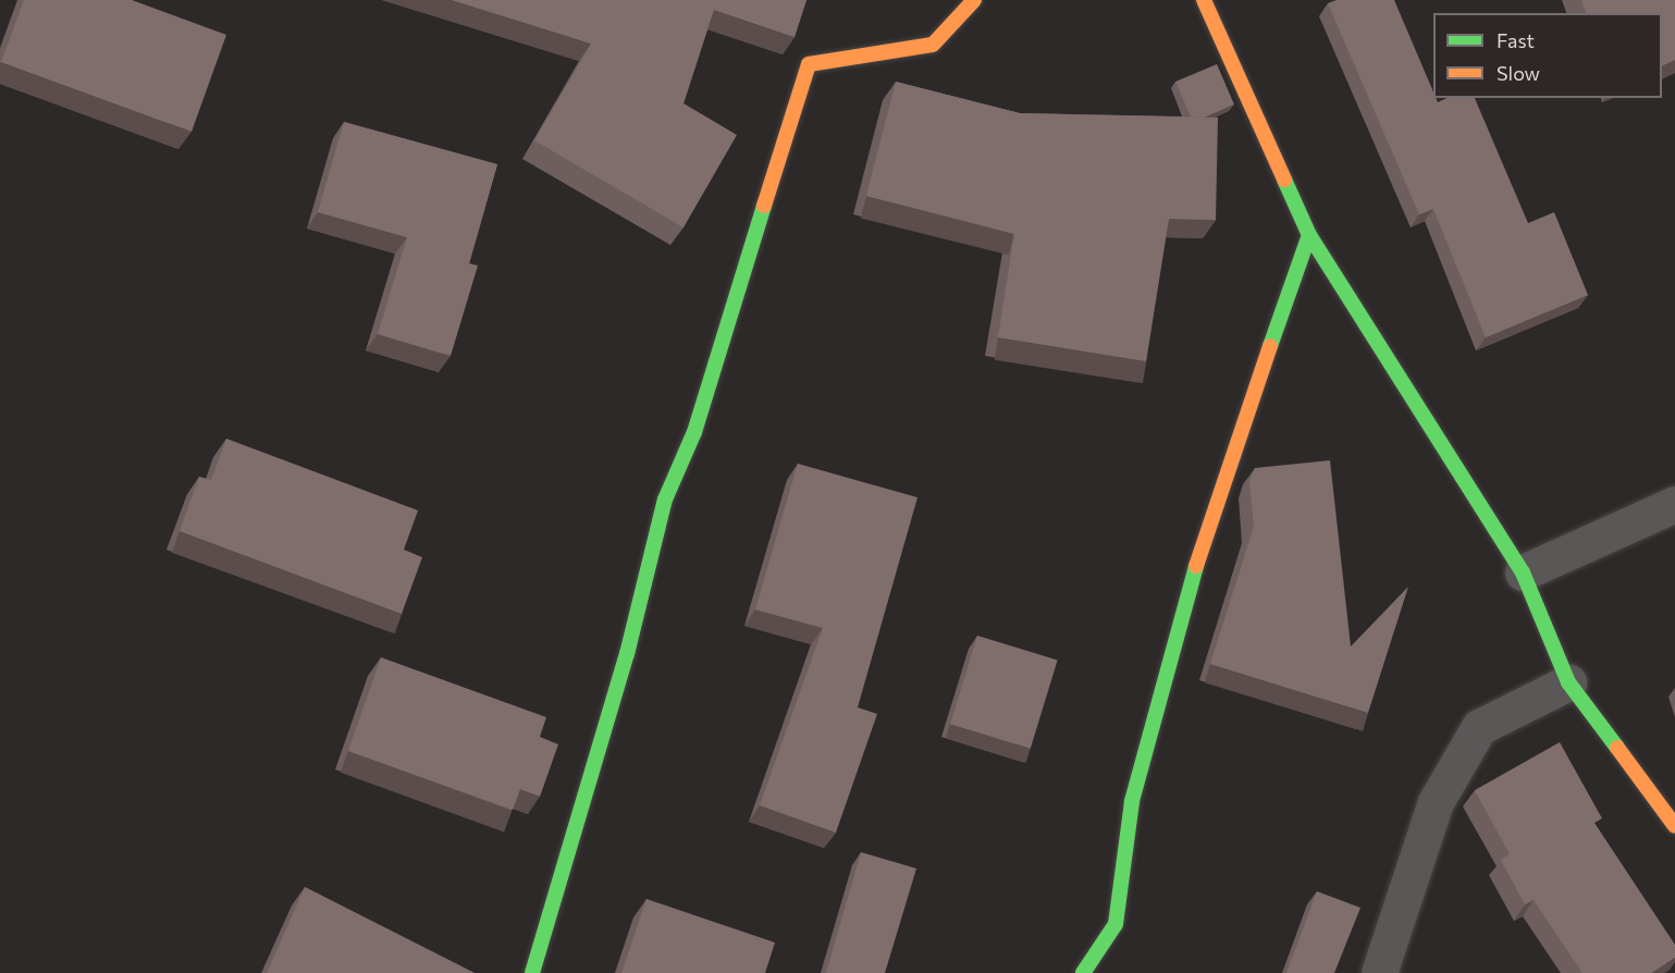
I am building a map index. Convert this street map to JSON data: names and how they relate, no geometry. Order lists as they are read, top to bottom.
{
  "legend": ["Fast", "Slow"]
}
